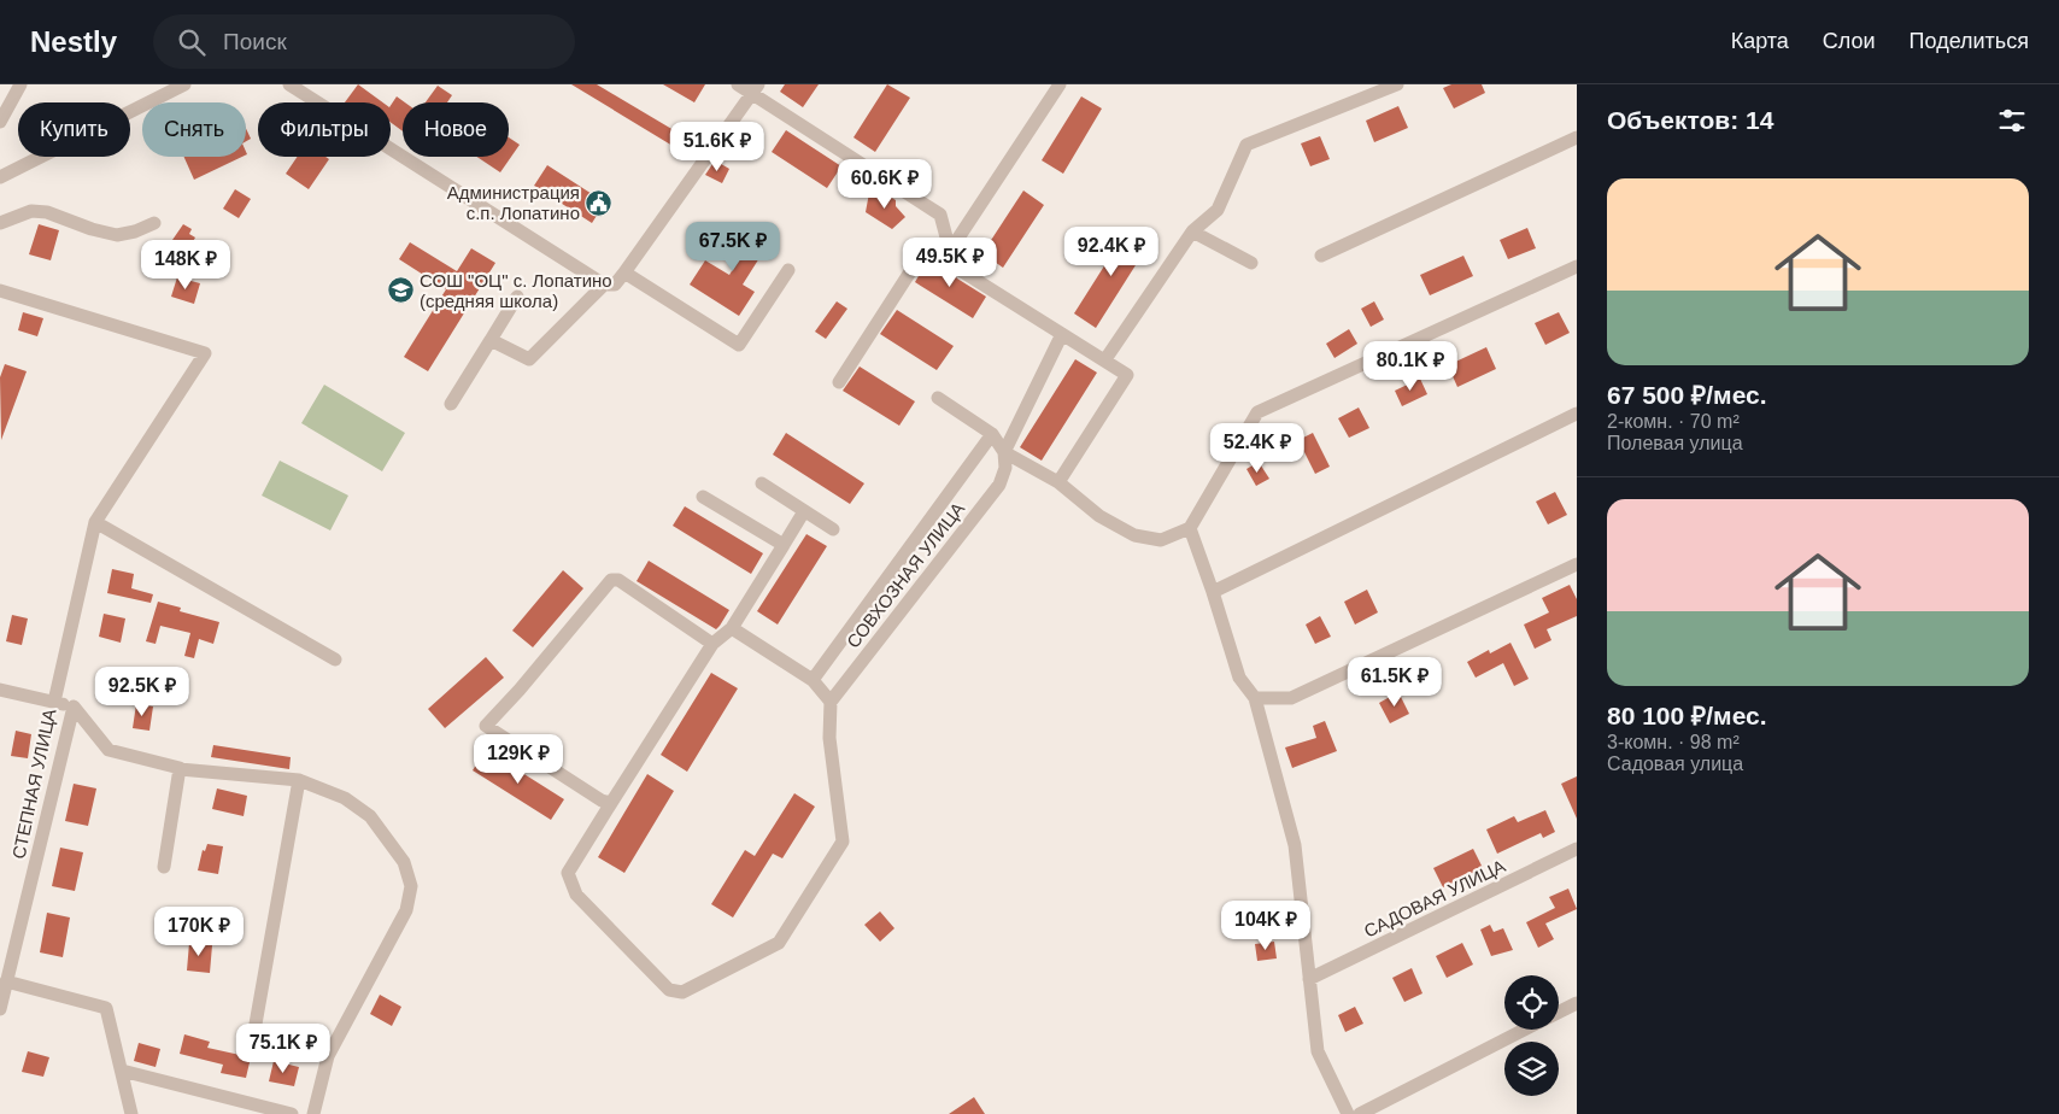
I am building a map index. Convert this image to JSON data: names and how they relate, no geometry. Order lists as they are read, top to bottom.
{
  "streets": {
    "street": ["СОВХОЗНАЯ УЛИЦА", "СТЕПНАЯ УЛИЦА", "САДОВАЯ УЛИЦА"]
  },
  "places": {
    "public building": ["Администрация с.п. Лопатино"],
    "school or university": ["СОШ \"ОЦ\" с. Лопатино (средняя школа)"]
  },
  "page": {
    "header": "Nestly",
    "search": "Поиск",
    "nav": ["Карта", "Слои", "Поделиться"],
    "heading": "Объектов: 14",
    "chip": [
      "Купить",
      "Снять",
      "Фильтры",
      "Новое"
    ],
    "price": [
      "51.6K ₽",
      "60.6K ₽",
      "67.5K ₽",
      "92.4K ₽",
      "49.5K ₽",
      "148K ₽",
      "80.1K ₽",
      "52.4K ₽",
      "61.5K ₽",
      "92.5K ₽",
      "129K ₽",
      "104K ₽",
      "170K ₽",
      "75.1K ₽"
    ],
    "list": [
      {
        "name": "67 500 ₽/мес.",
        "note": "2-комн. · 70 m² · Полевая улица"
      },
      {
        "name": "80 100 ₽/мес.",
        "note": "3-комн. · 98 m² · Садовая улица"
      }
    ]
  }
}
